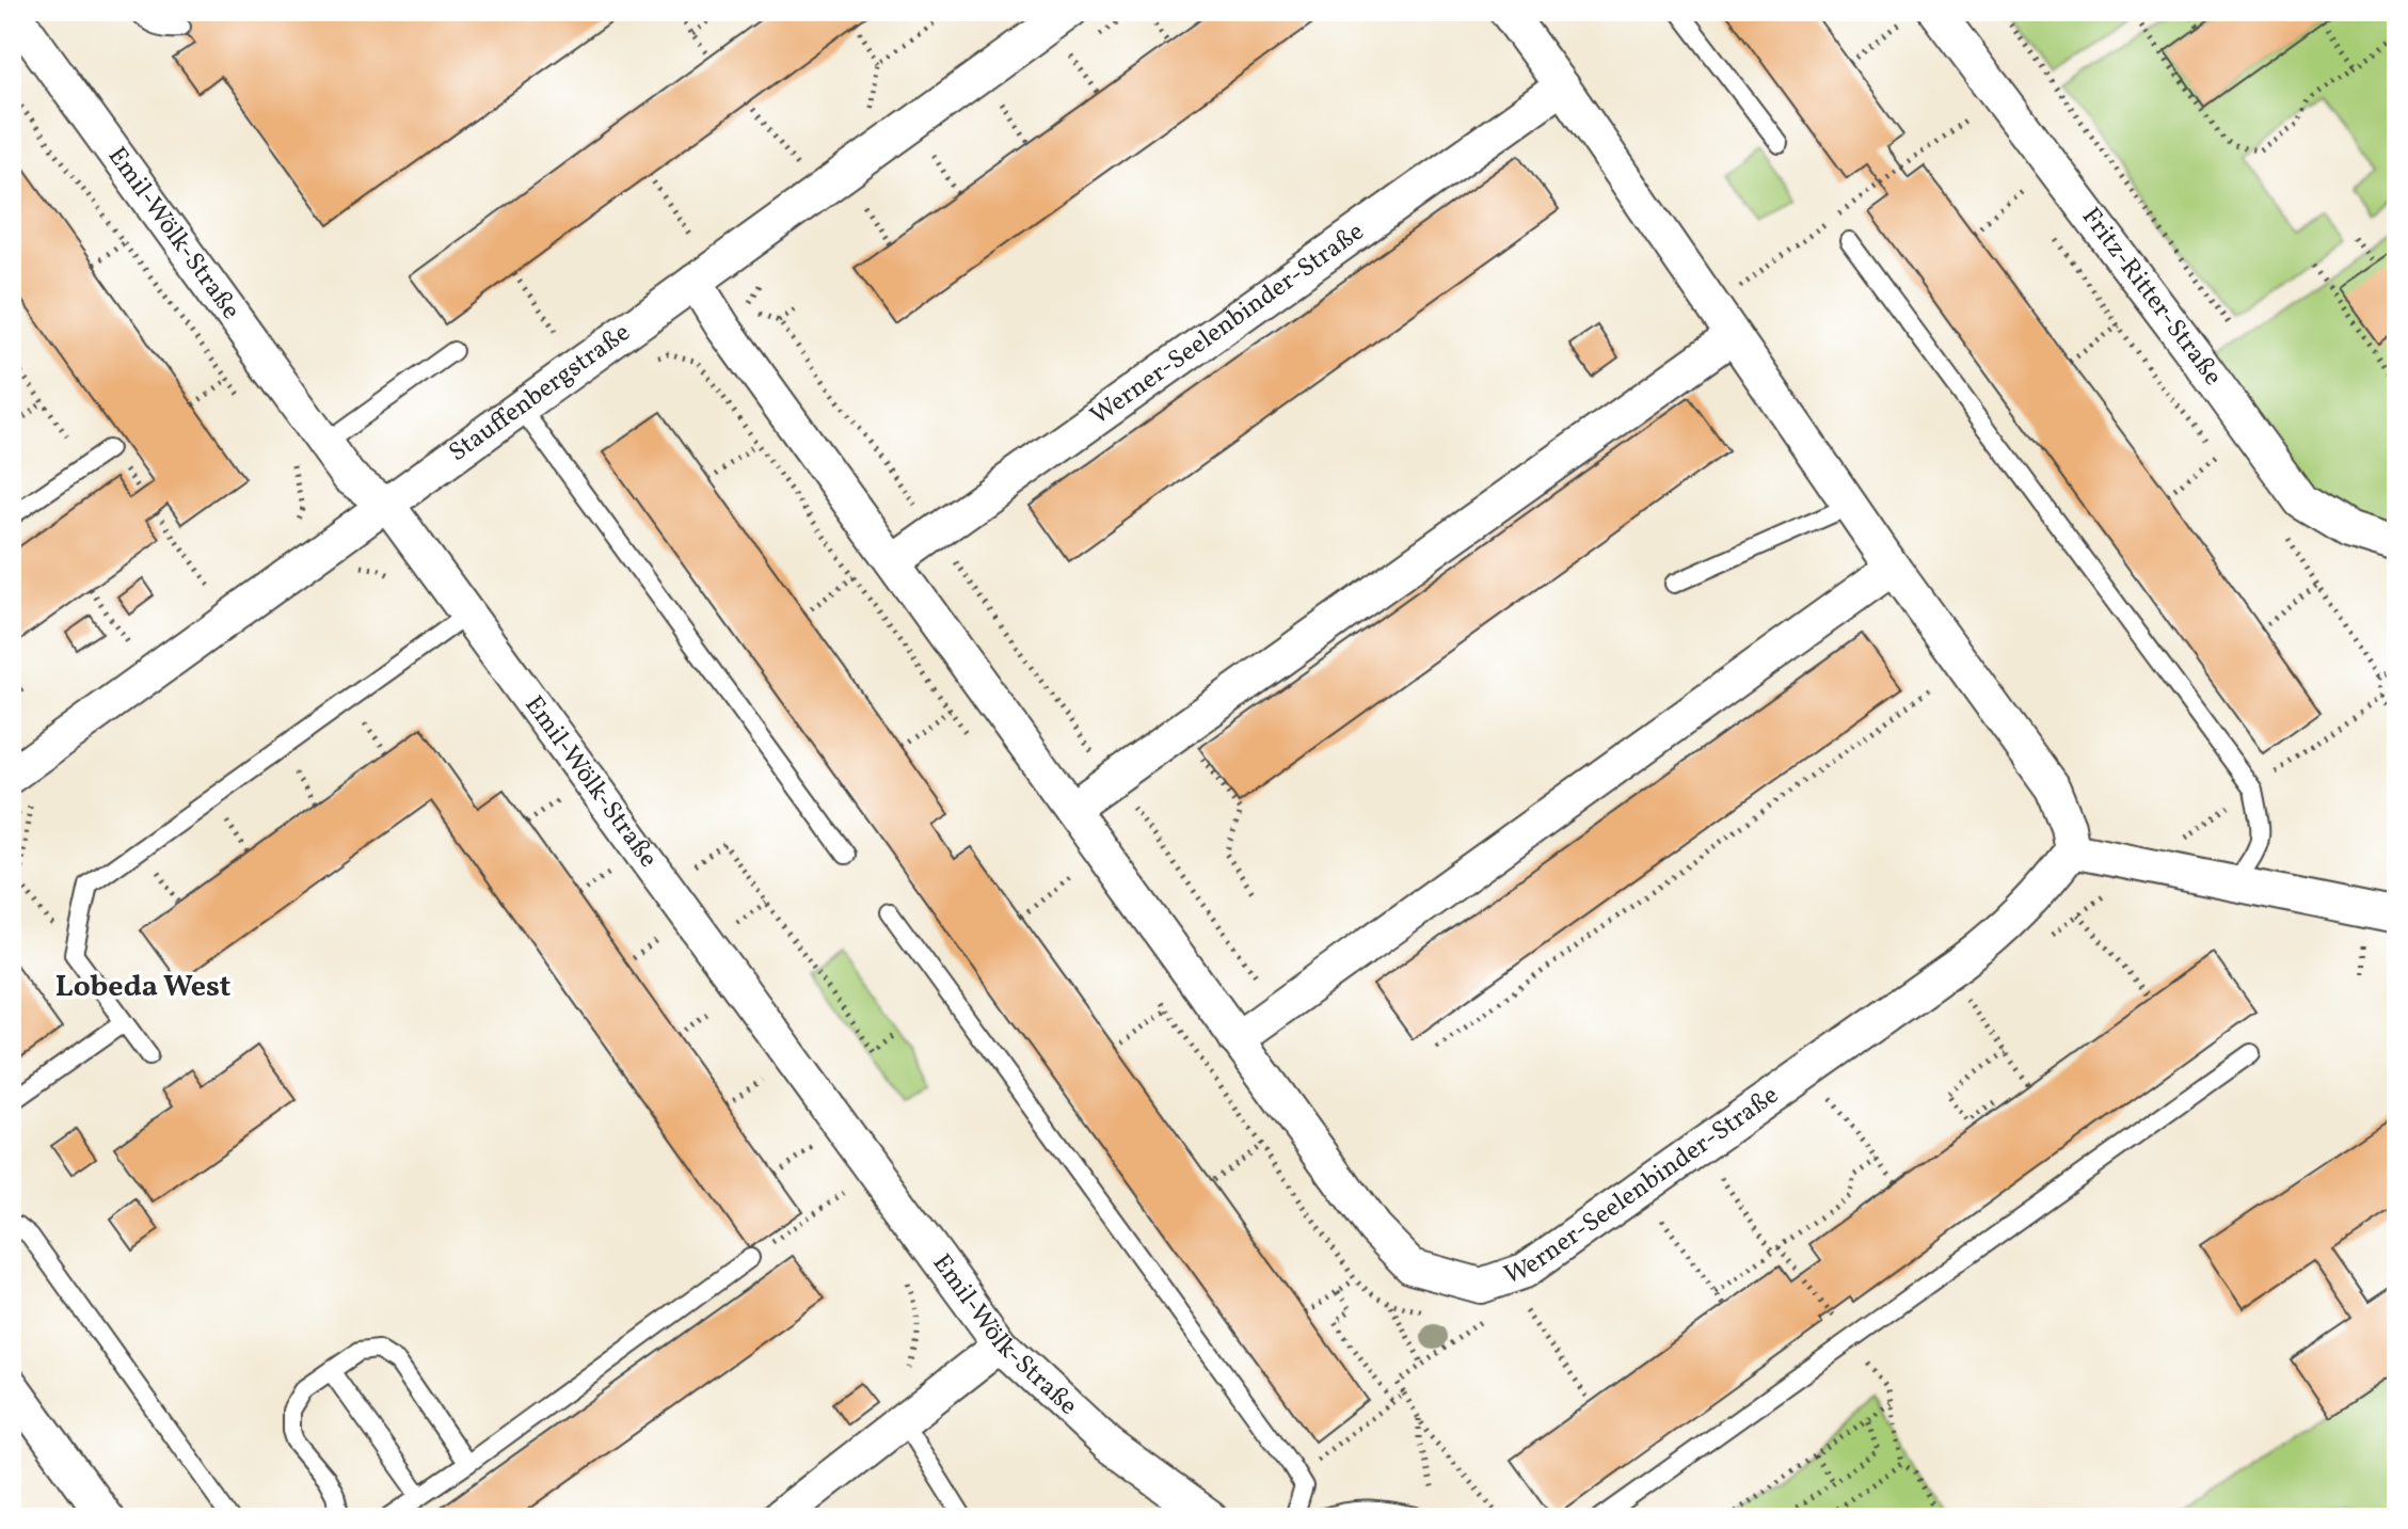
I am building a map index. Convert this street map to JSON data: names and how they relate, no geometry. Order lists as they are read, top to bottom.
{
  "streets": {
    "street": [
      "Emil-Wölk-Straße",
      "Fritz-Ritter-Straße",
      "Werner-Seelenbinder-Straße",
      "Stauffenbergstraße"
    ]
  },
  "crossings": [
    ["Emil-Wölk-Straße", "Stauffenbergstraße"],
    ["Werner-Seelenbinder-Straße", "Stauffenbergstraße"]
  ],
  "districts": ["Lobeda West"]
}
